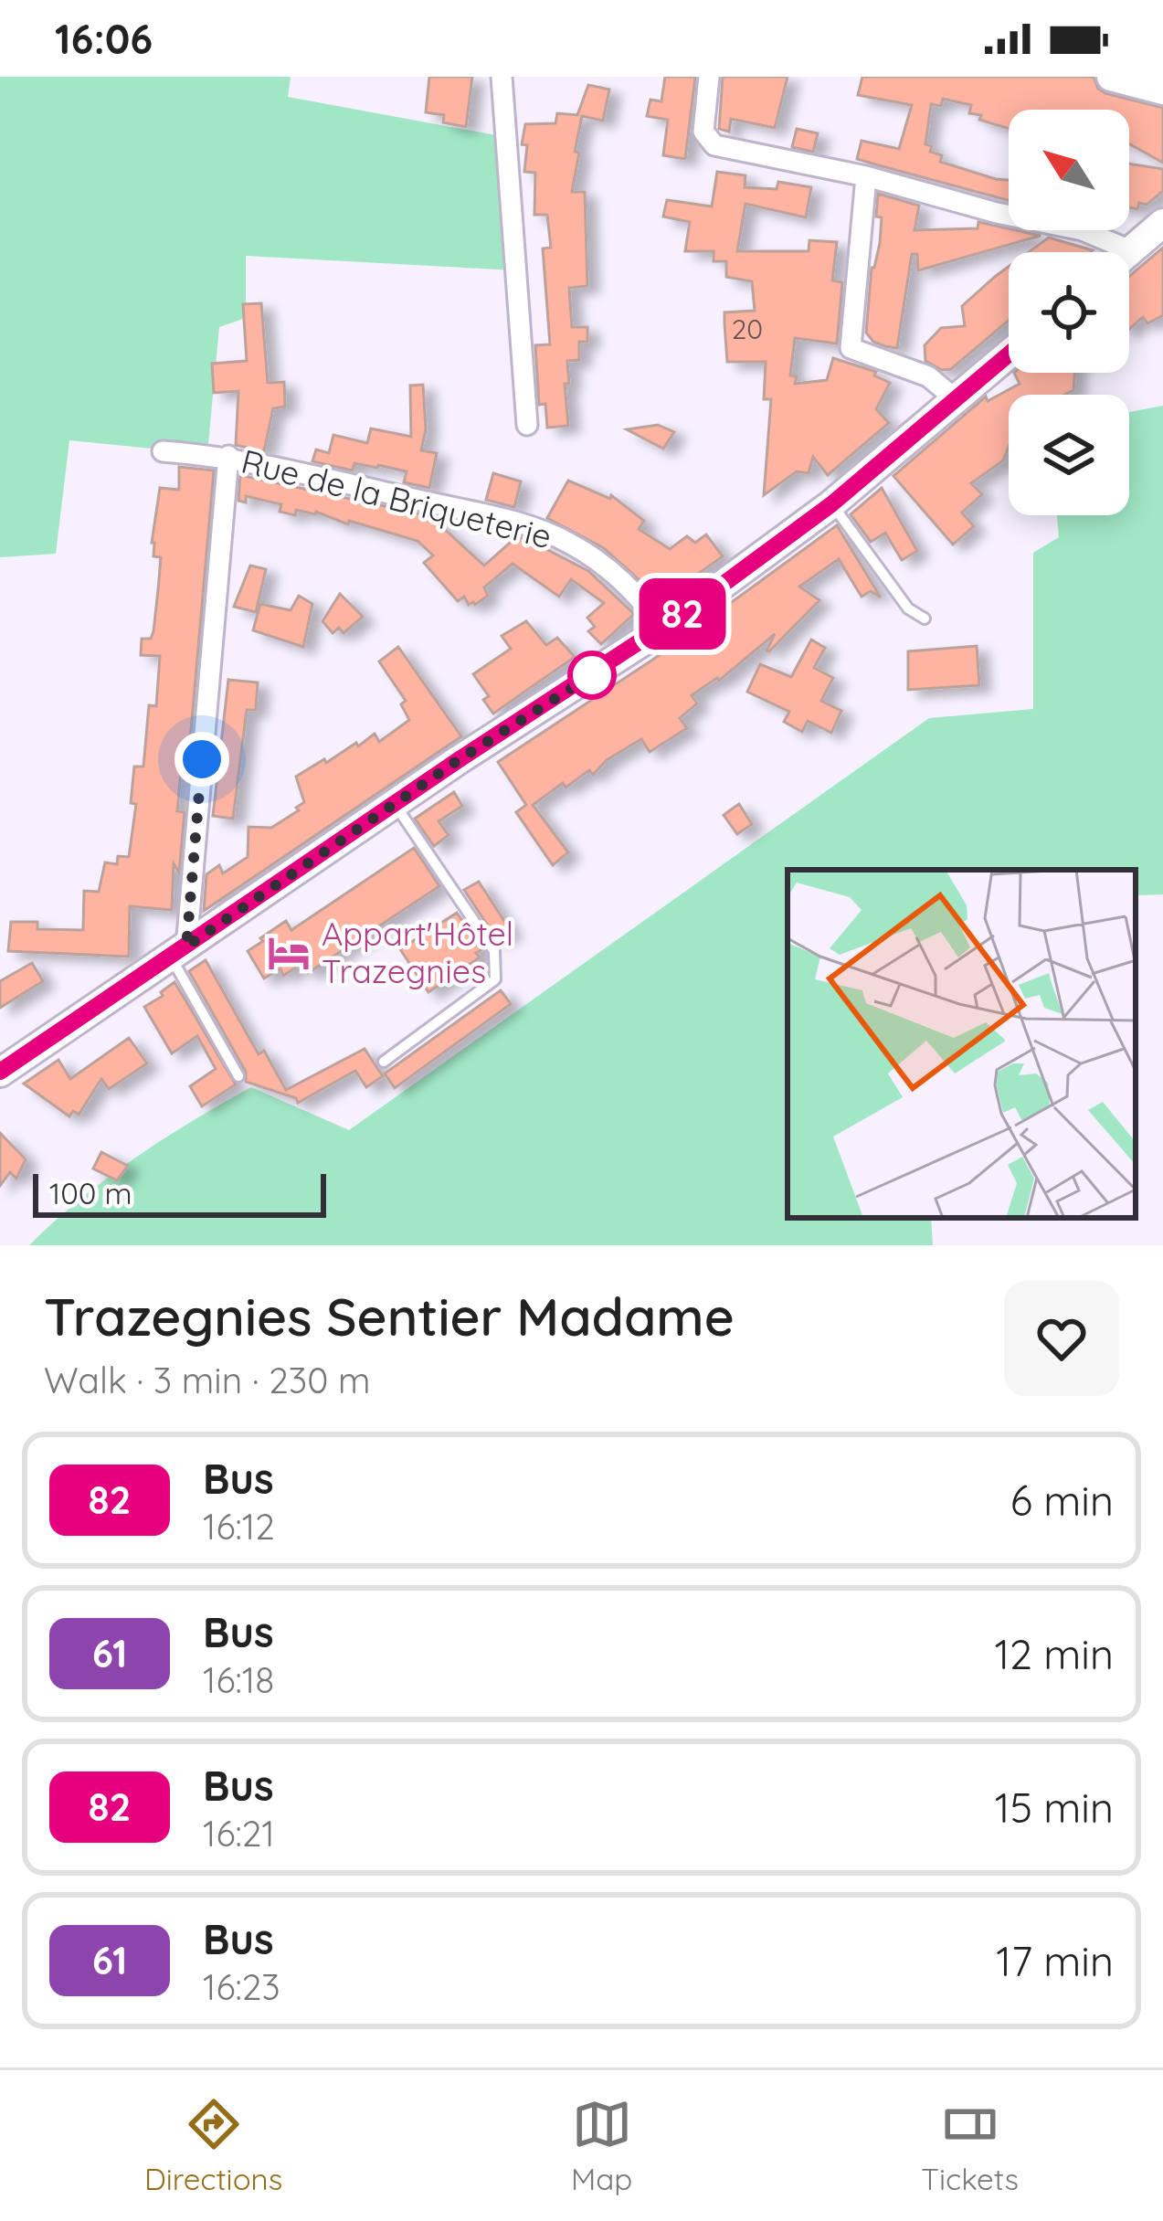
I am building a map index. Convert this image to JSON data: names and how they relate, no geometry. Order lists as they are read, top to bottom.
{
  "streets": {
    "street": ["Rue de la Briqueterie"]
  },
  "places": {
    "hotel": ["Appart'Hôtel Trazegnies"]
  },
  "lines": ["bus line 82"],
  "house_numbers": ["20"],
  "scale_bar": "100 m",
  "north": "top left",
  "page": {
    "status": "16:06",
    "on_map": "82",
    "scale": "100 m",
    "heading": ["Trazegnies Sentier Madame", "Walk · 3 min · 230 m"],
    "list": [
      {
        "mark": "82",
        "name": "Bus",
        "note": "16:12",
        "value": "6 min"
      },
      {
        "mark": "61",
        "name": "Bus",
        "note": "16:18",
        "value": "12 min"
      },
      {
        "mark": "82",
        "name": "Bus",
        "note": "16:21",
        "value": "15 min"
      },
      {
        "mark": "61",
        "name": "Bus",
        "note": "16:23",
        "value": "17 min"
      }
    ],
    "tabs": ["Directions", "Map", "Tickets"]
  }
}
